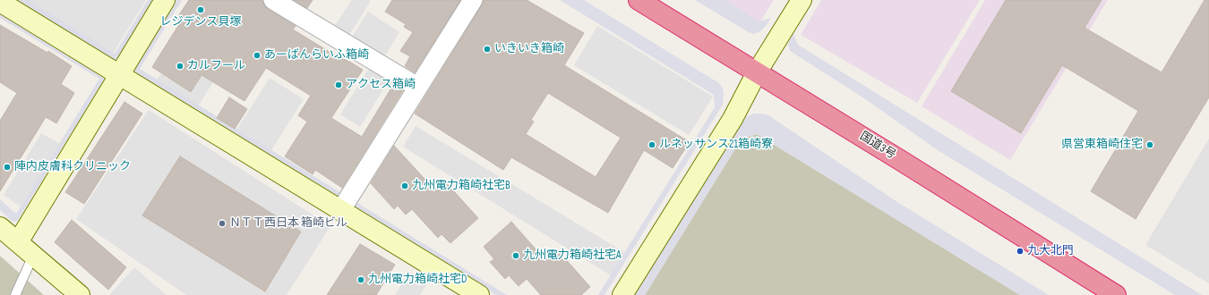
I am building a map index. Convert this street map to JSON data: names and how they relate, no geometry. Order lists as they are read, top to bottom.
{
  "streets": {
    "highway": ["国道3号"]
  },
  "places": [
    "レジデンス貝塚",
    "いきいき箱崎",
    "あーばんらいふ箱崎",
    "カルフール",
    "アクセス箱崎",
    "ルネッサンス21箱崎寮",
    "県営東箱崎住宅",
    "陣内皮膚科クリニック",
    "九州電力箱崎社宅B",
    "ＮＴＴ西日本 箱崎ビル",
    "九大北門",
    "九州電力箱崎社宅A",
    "九州電力箱崎社宅D"
  ]
}
